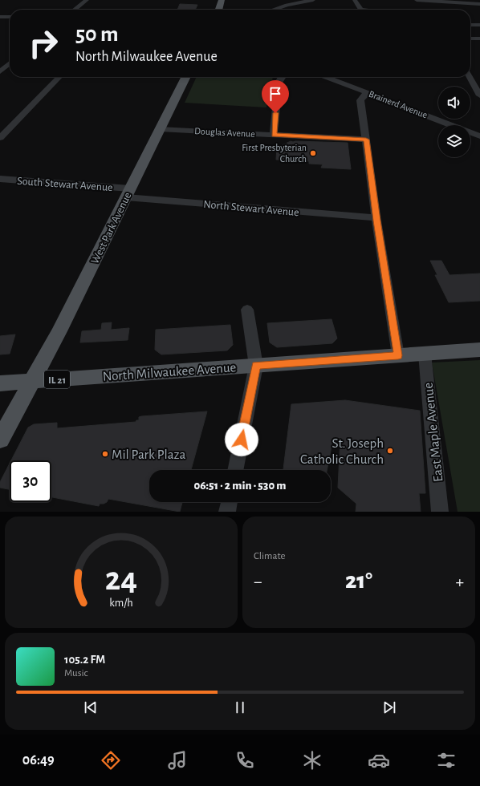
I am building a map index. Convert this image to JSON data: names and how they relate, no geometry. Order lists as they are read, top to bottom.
{
  "streets": {
    "main road": ["West Park Avenue", "North Milwaukee Avenue", "IL 21"],
    "street": [
      "Brainerd Avenue",
      "Douglas Avenue",
      "South Stewart Avenue",
      "North Stewart Avenue",
      "East Maple Avenue"
    ]
  },
  "crossings": [
    ["Douglas Avenue", "West Park Avenue"],
    ["South Stewart Avenue", "North Stewart Avenue"],
    ["South Stewart Avenue", "West Park Avenue"],
    ["North Stewart Avenue", "West Park Avenue"],
    ["West Park Avenue", "North Milwaukee Avenue"],
    ["West Park Avenue", "IL 21"],
    ["North Milwaukee Avenue", "IL 21"],
    ["North Milwaukee Avenue", "East Maple Avenue"]
  ],
  "places": ["First Presbyterian Church", "St. Joseph Catholic Church", "Mil Park Plaza"],
  "page": {
    "turn": ["50 m", "North Milwaukee Avenue"],
    "limit": "30",
    "trip": "06:51 · 2 min · 530 m",
    "tile": "Climate",
    "heat": ["−", "21°", "+"],
    "song": ["105.2 FM", "Music"],
    "tabs": "06:49",
    "gauge": ["24", "km/h"]
  }
}
